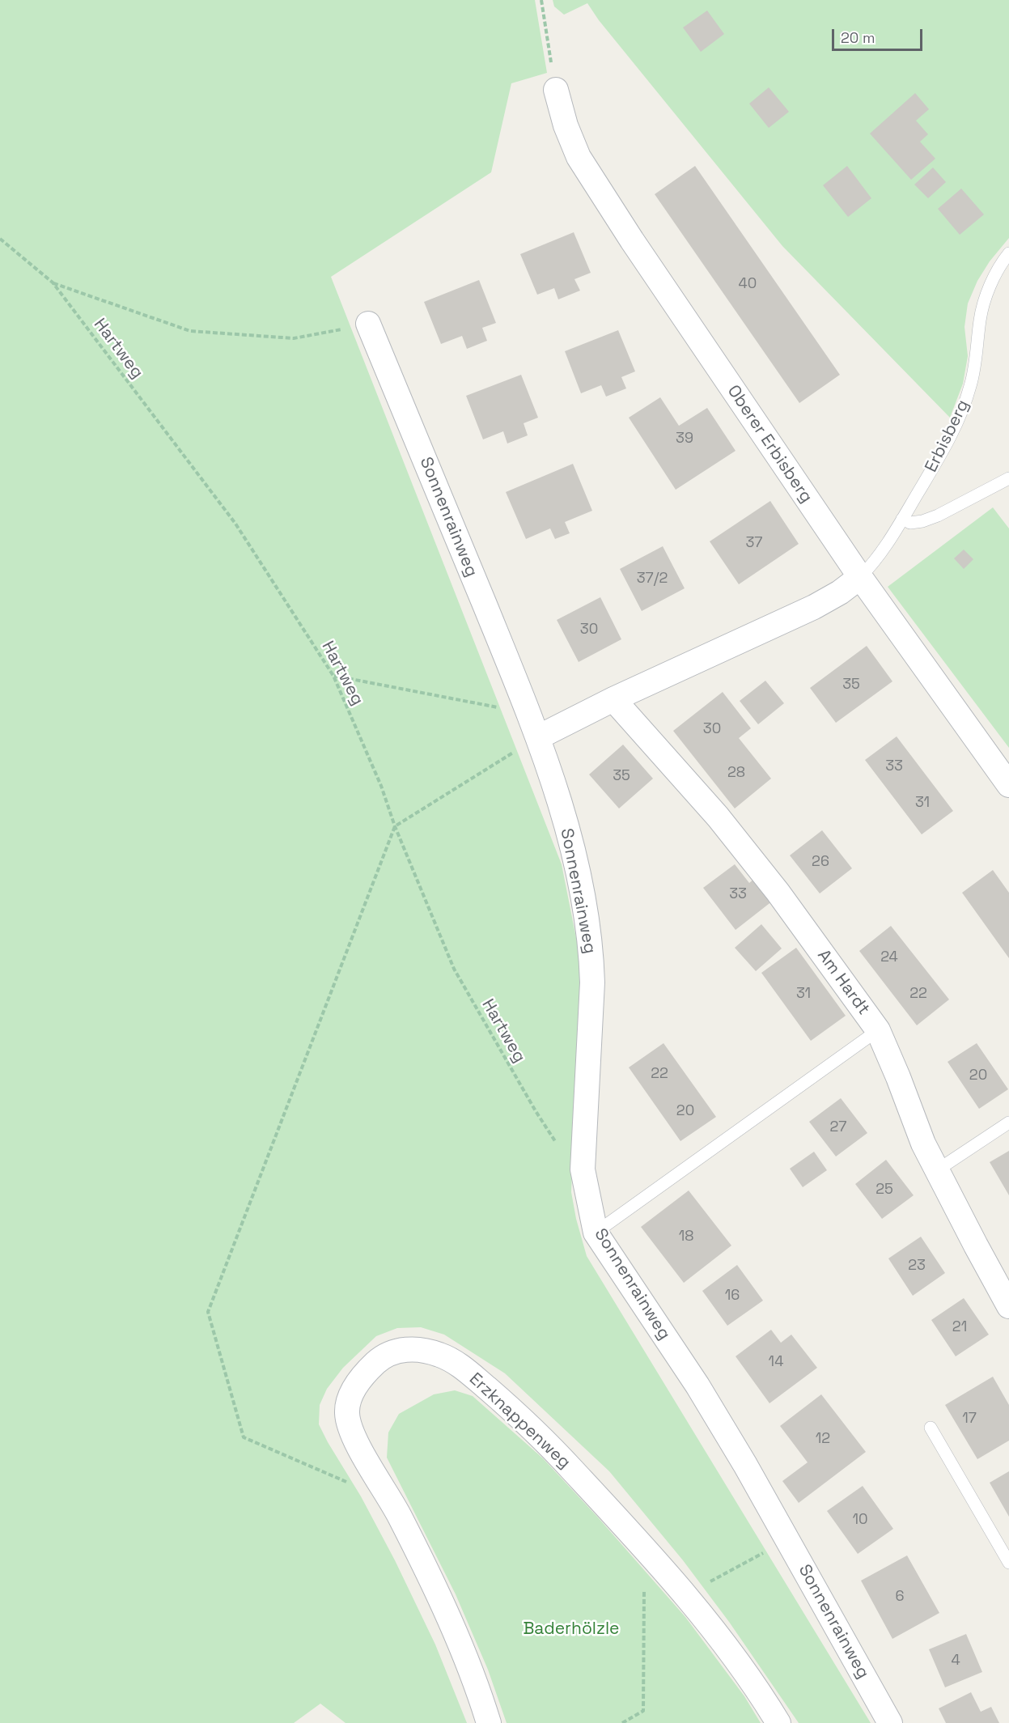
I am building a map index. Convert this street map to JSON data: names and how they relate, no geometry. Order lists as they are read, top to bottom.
{
  "streets": {
    "street": [
      "Oberer Erbisberg",
      "Sonnenrainweg",
      "Am Hardt",
      "Erzknappenweg"
    ],
    "lane": ["Erbisberg"],
    "path": ["Hartweg"]
  },
  "crossings": [
    ["Hartweg", "Sonnenrainweg"],
    ["Erbisberg", "Oberer Erbisberg"]
  ],
  "parks": ["Baderhölzle"],
  "house_numbers": [
    "40",
    "39",
    "37",
    "37/2",
    "30",
    "35",
    "30",
    "33",
    "28",
    "35",
    "31",
    "26",
    "33",
    "24",
    "31",
    "22",
    "22",
    "20",
    "20",
    "27",
    "25",
    "18",
    "23",
    "16",
    "21",
    "14",
    "17",
    "12",
    "10",
    "6",
    "4"
  ],
  "scale_bar": "20 m"
}
